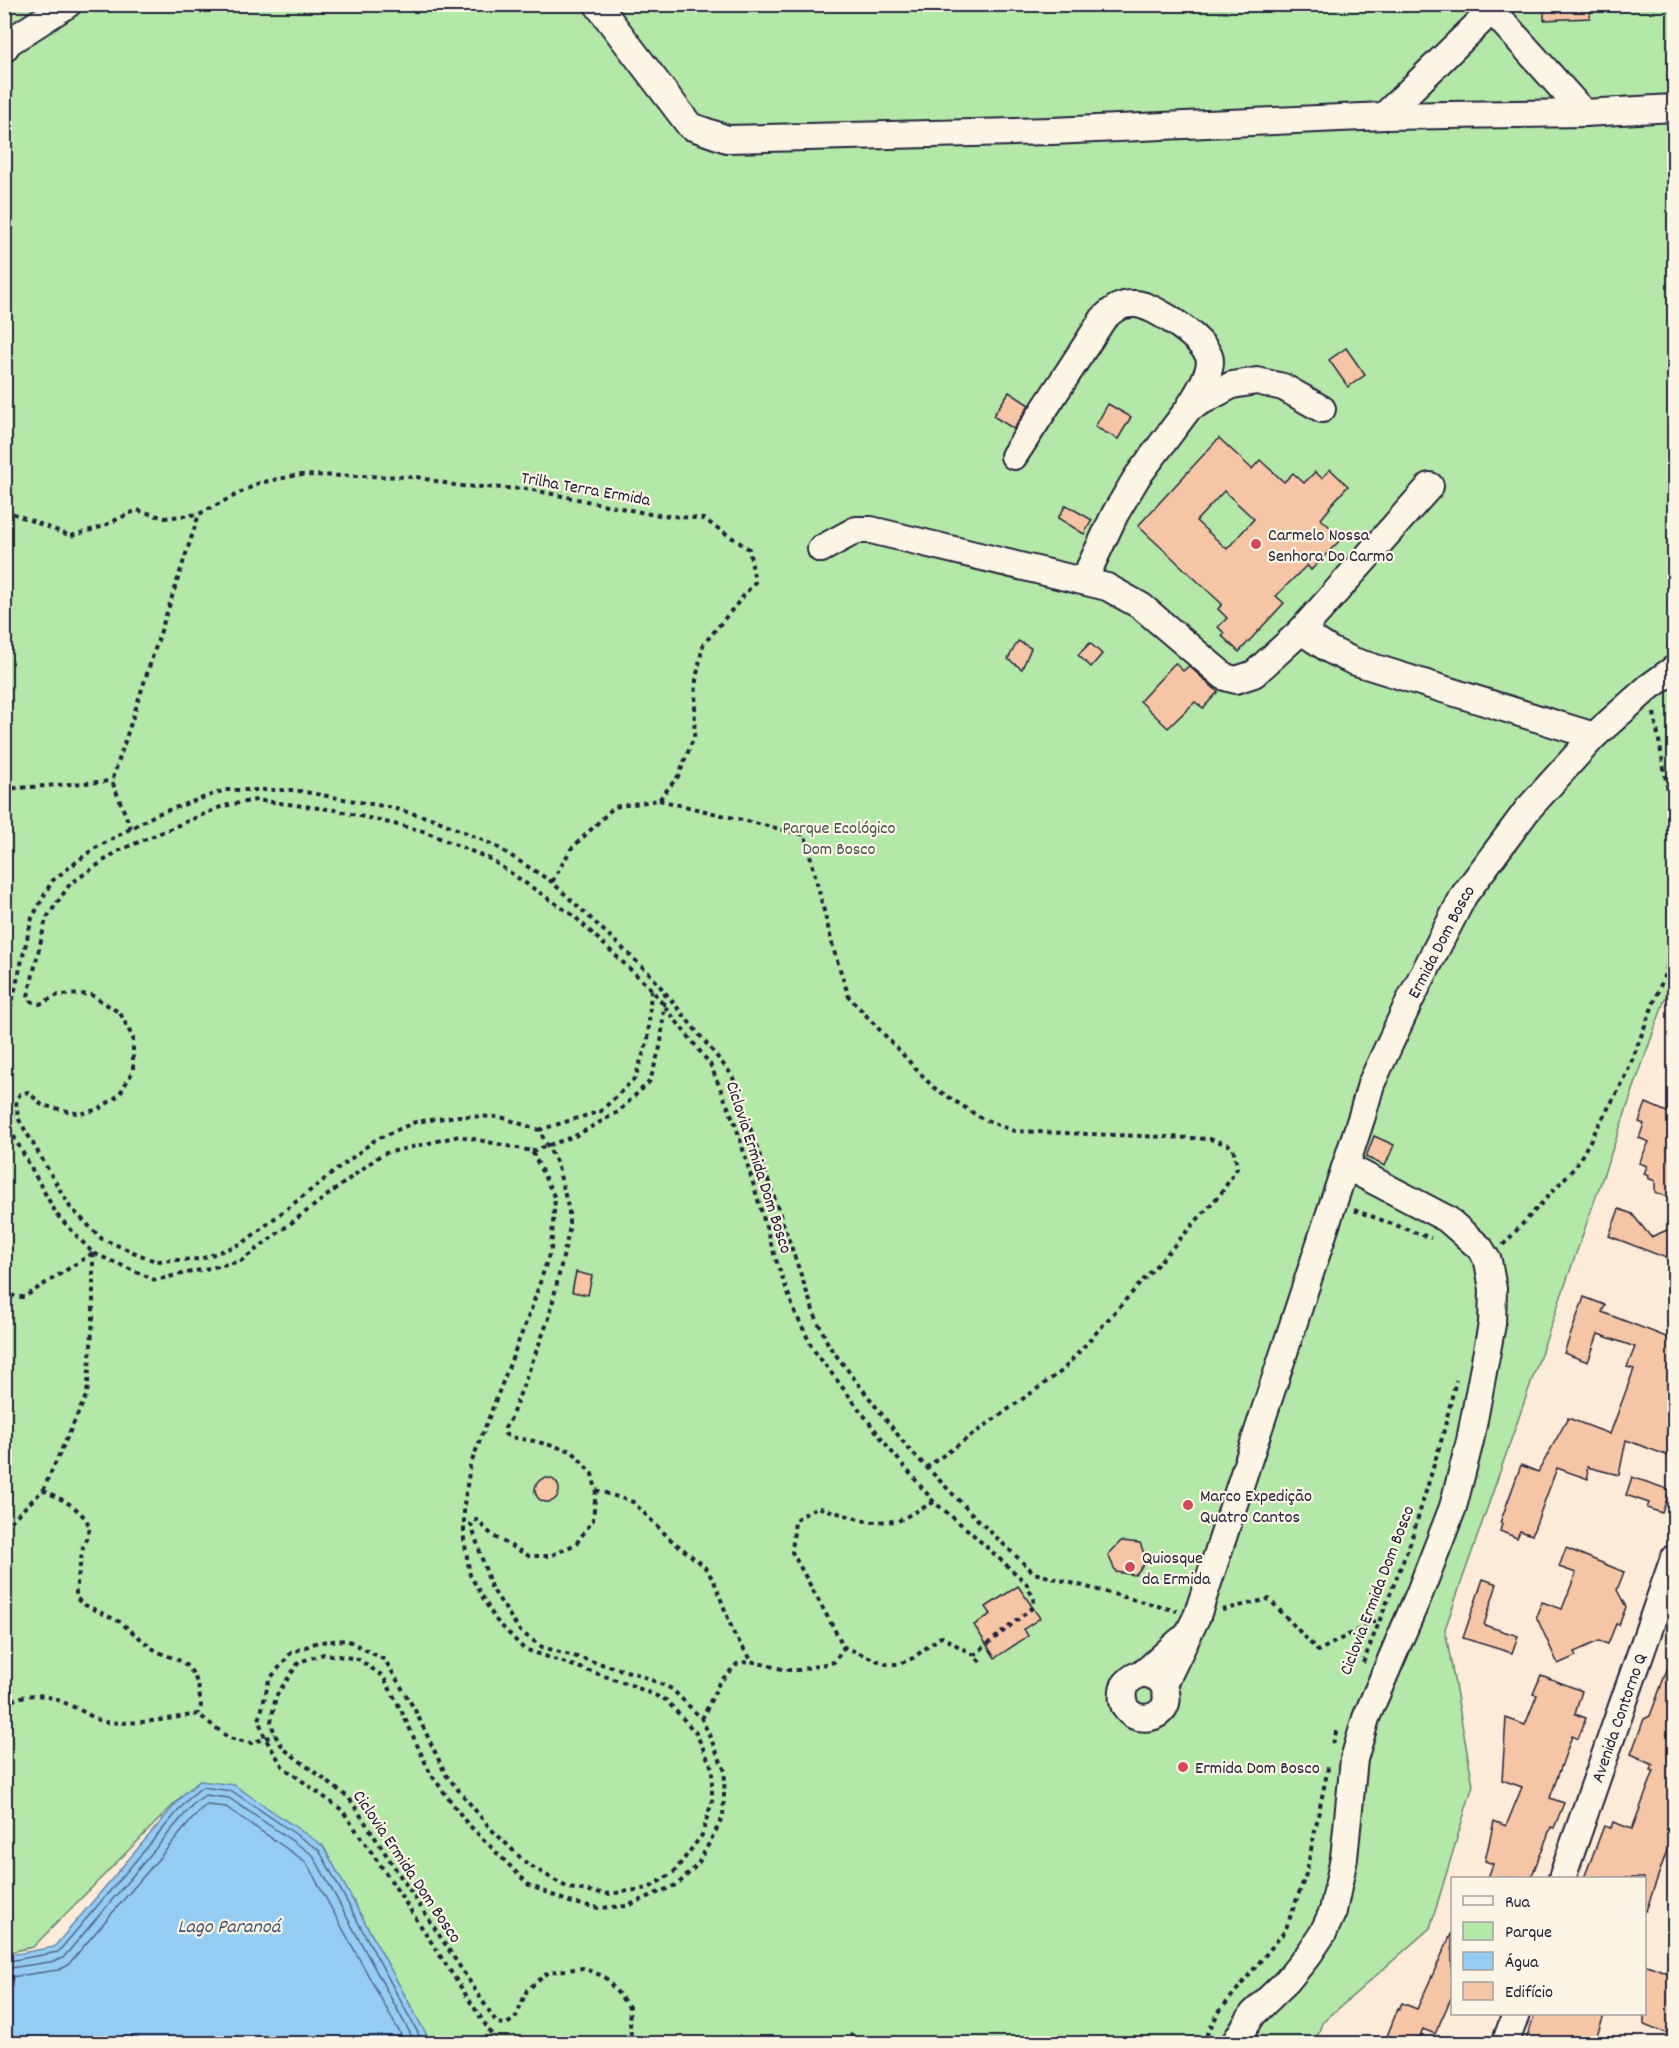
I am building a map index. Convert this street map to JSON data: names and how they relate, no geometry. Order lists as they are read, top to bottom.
{
  "streets": {
    "street": ["Ermida Dom Bosco", "Avenida Contorno Q"],
    "path": ["Trilha Terra Ermida", "Ciclovia Ermida Dom Bosco"]
  },
  "water": ["Lago Paranoá"],
  "parks": ["Parque Ecológico Dom Bosco"],
  "places": [
    "Carmelo Nossa Senhora Do Carmo",
    "Marco Expedição Quatro Cantos",
    "Quiosque da Ermida",
    "Ermida Dom Bosco"
  ],
  "legend": [
    "Rua",
    "Parque",
    "Água",
    "Edifício"
  ]
}
